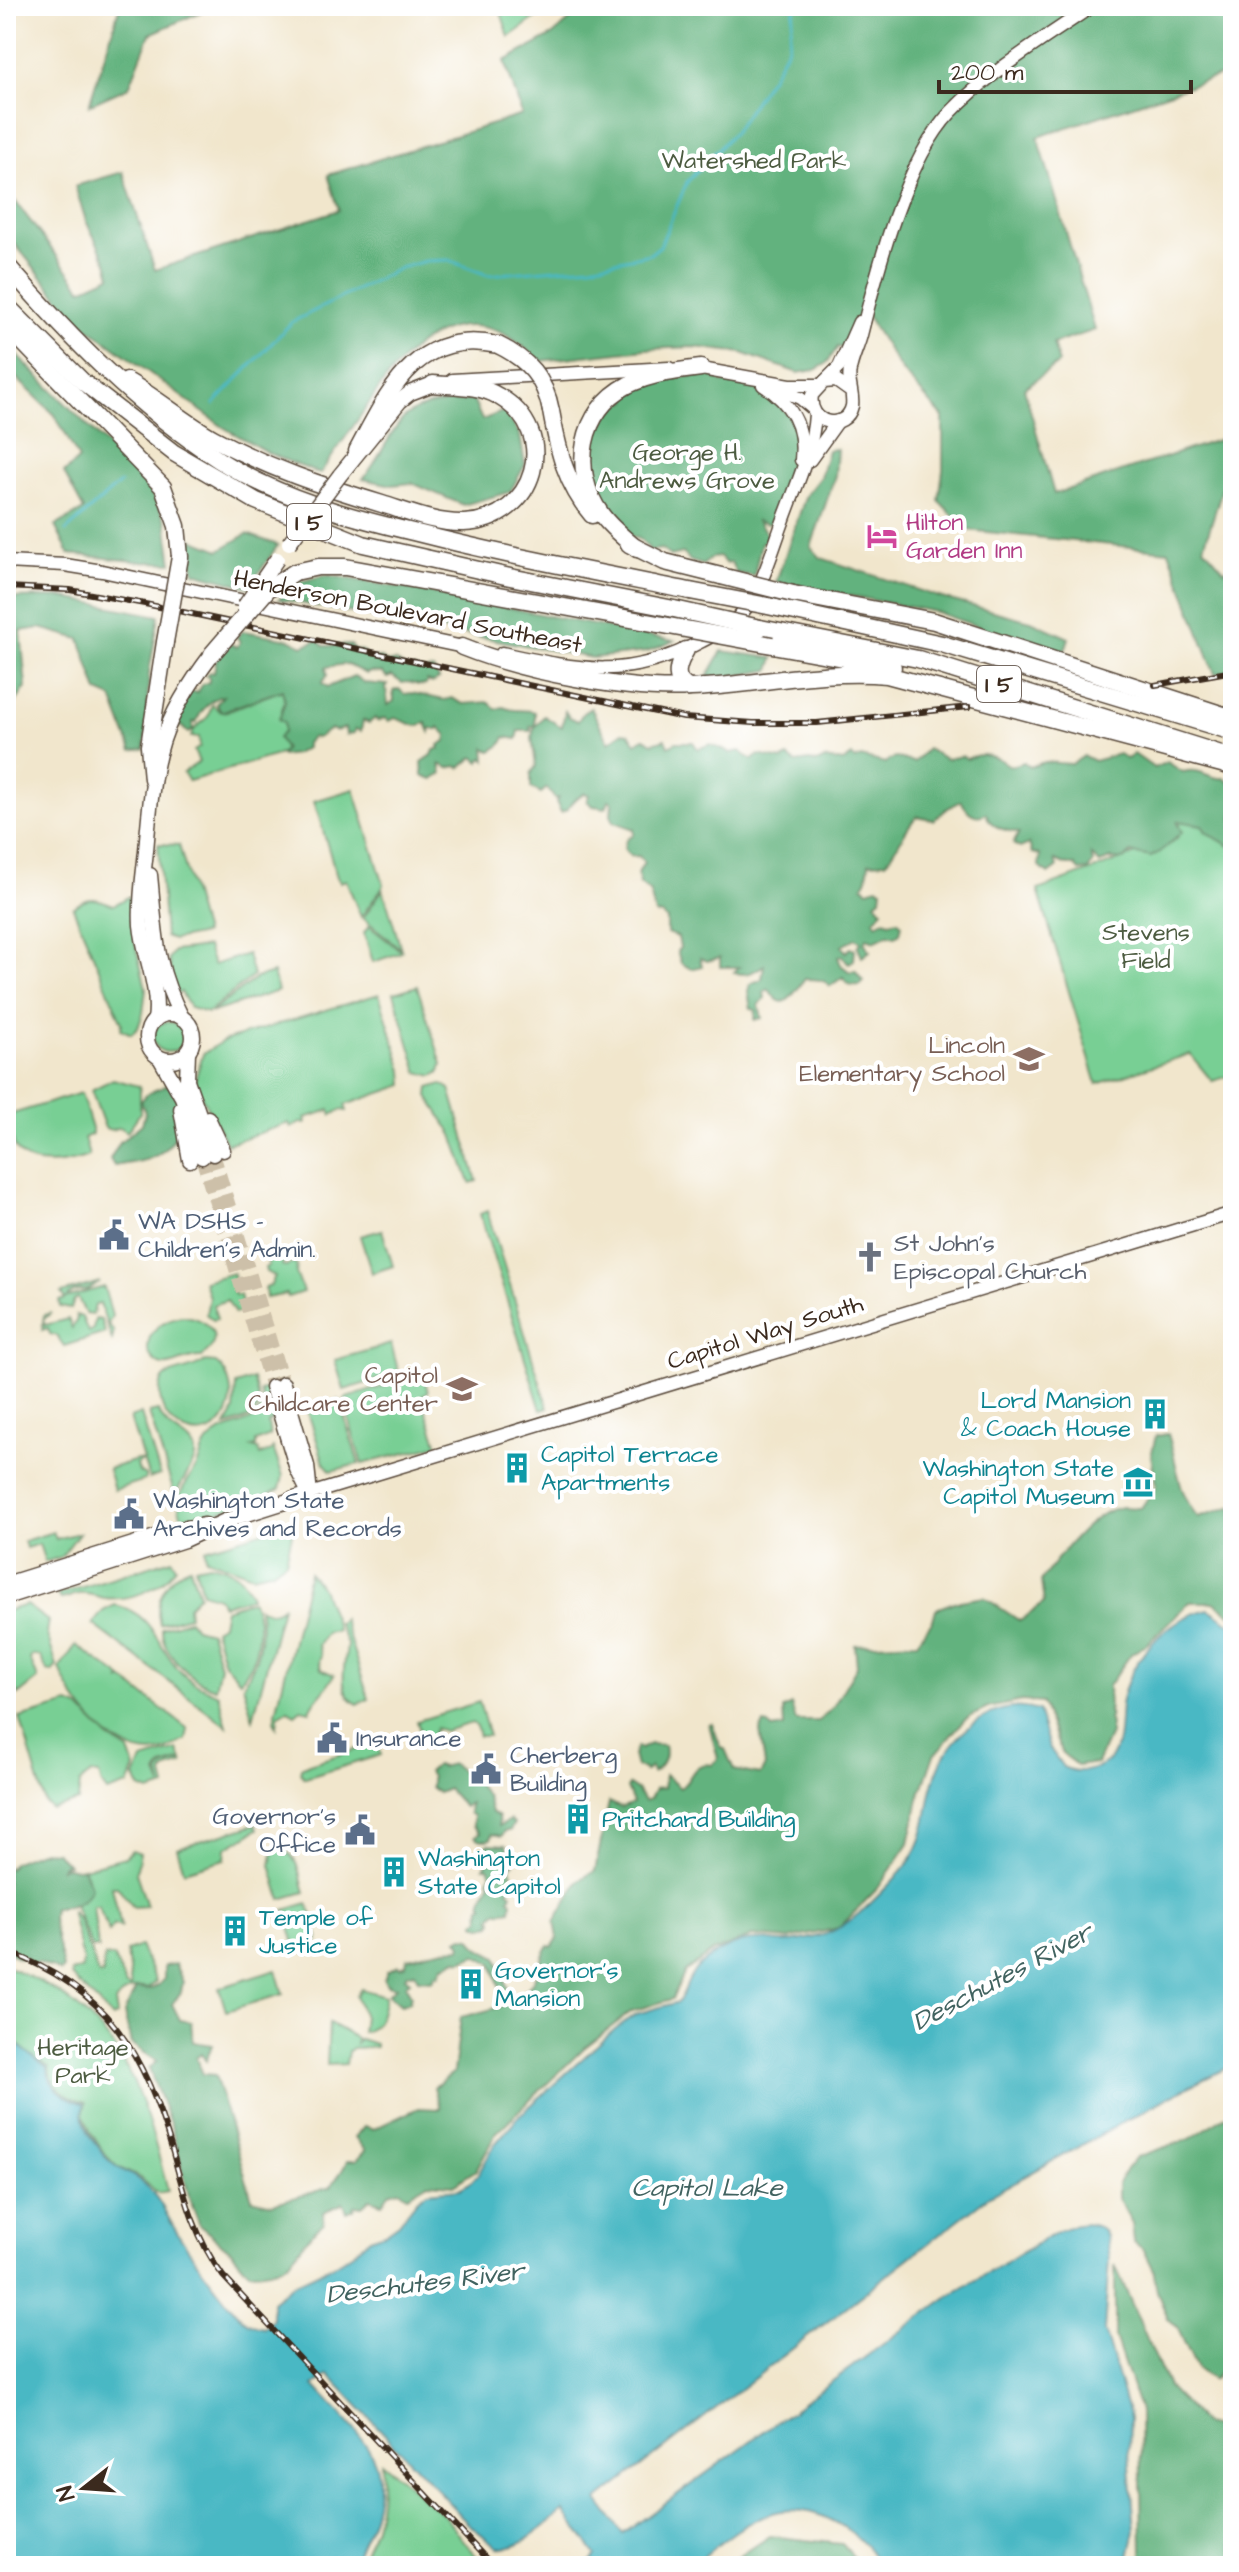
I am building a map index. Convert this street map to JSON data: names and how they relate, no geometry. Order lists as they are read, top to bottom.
{
  "streets": {
    "highway": ["I 5"],
    "main road": ["Henderson Boulevard Southeast", "Capitol Way South"]
  },
  "water": ["Deschutes River", "Capitol Lake"],
  "parks": [
    "Watershed Park",
    "George H. Andrews Grove",
    "Stevens Field",
    "Heritage Park"
  ],
  "places": {
    "hotel": ["Hilton Garden Inn"],
    "school or university": ["Lincoln Elementary School", "Capitol Childcare Center"],
    "public building": [
      "WA DSHS - Children's Admin.",
      "Washington State Archives and Records",
      "Insurance",
      "Cherberg Building",
      "Governor's Office"
    ],
    "church": ["St John's Episcopal Church"],
    "building": [
      "Lord Mansion & Coach House",
      "Capitol Terrace Apartments",
      "Pritchard Building",
      "Washington State Capitol",
      "Temple of Justice",
      "Governor's Mansion"
    ],
    "museum": ["Washington State Capitol Museum"]
  },
  "scale_bar": "200 m",
  "north": "left"
}
